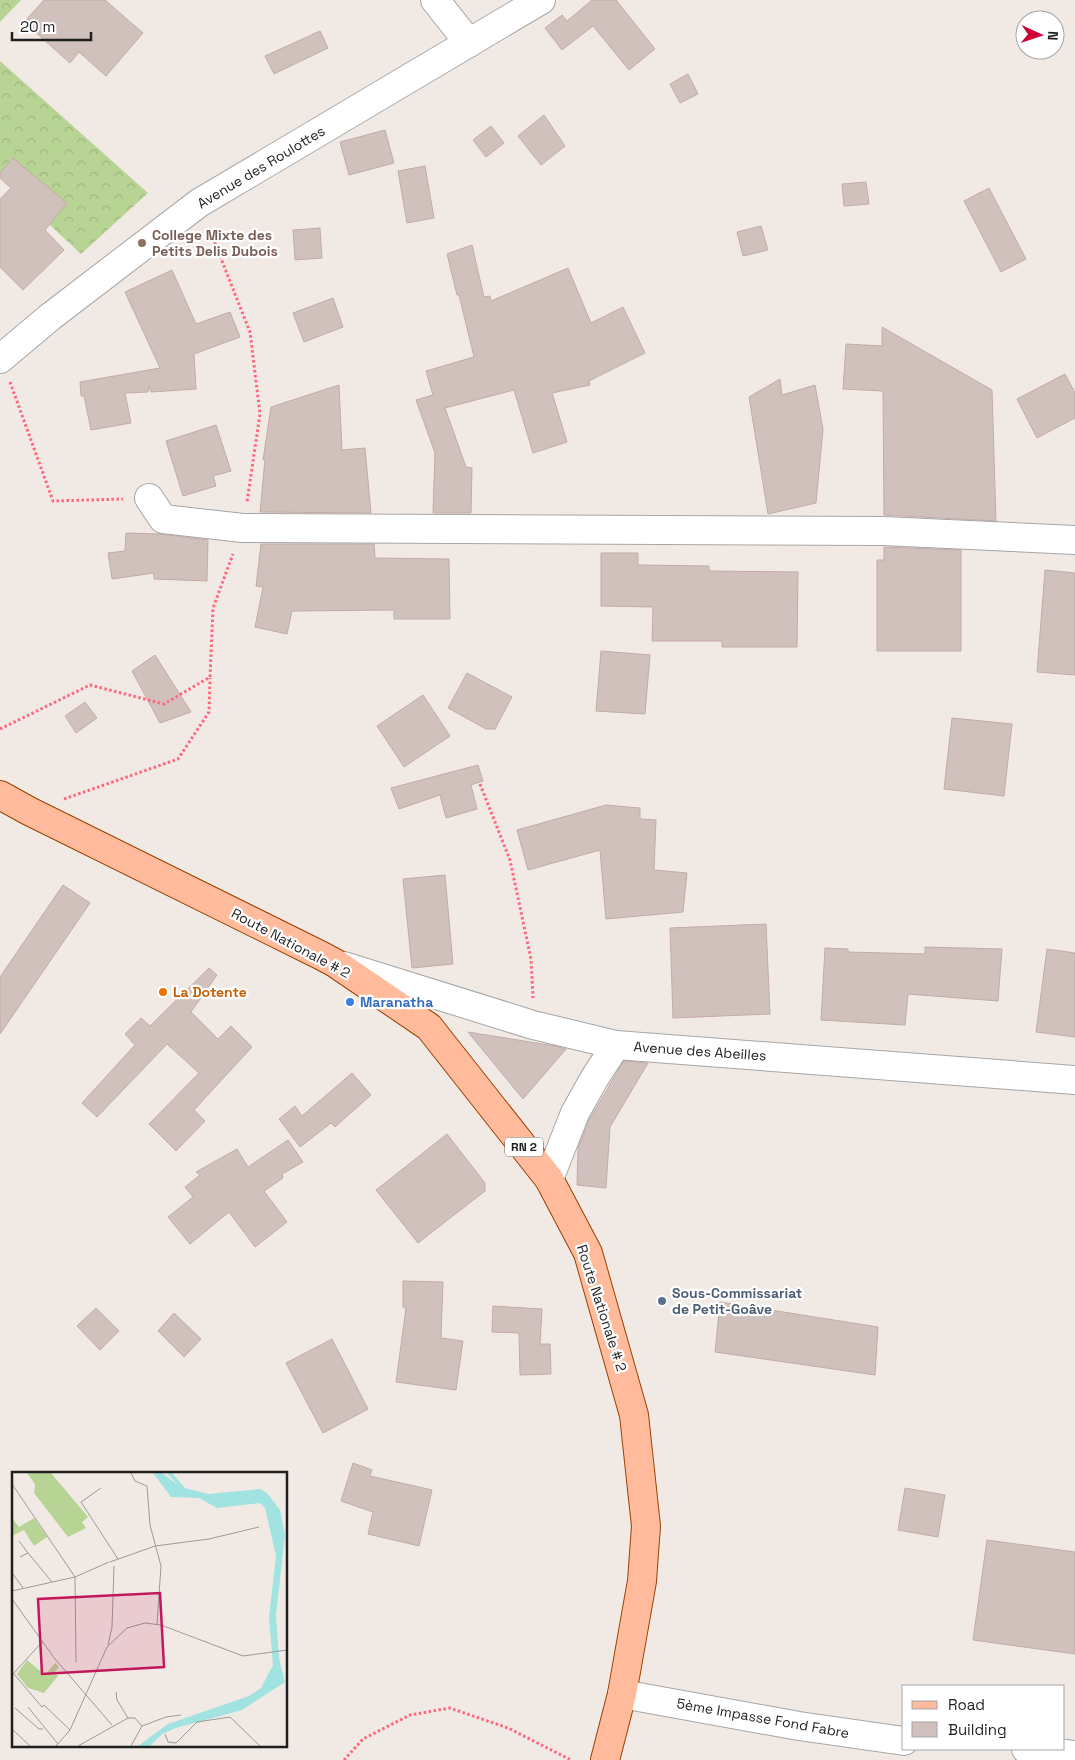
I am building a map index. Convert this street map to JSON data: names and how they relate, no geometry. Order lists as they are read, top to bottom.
{
  "streets": {
    "main road": ["Route Nationale # 2", "RN 2"],
    "street": ["Avenue des Roulottes", "Avenue des Abeilles", "5ème Impasse Fond Fabre"]
  },
  "crossings": [
    ["Route Nationale # 2", "Avenue des Abeilles"],
    ["Route Nationale # 2", "5ème Impasse Fond Fabre"]
  ],
  "places": [
    "College Mixte des Petits Delis Dubois",
    "La Dotente",
    "Maranatha",
    "Sous-Commissariat de Petit-Goâve"
  ],
  "legend": ["Road", "Building"],
  "scale_bar": "20 m",
  "north": "right"
}
